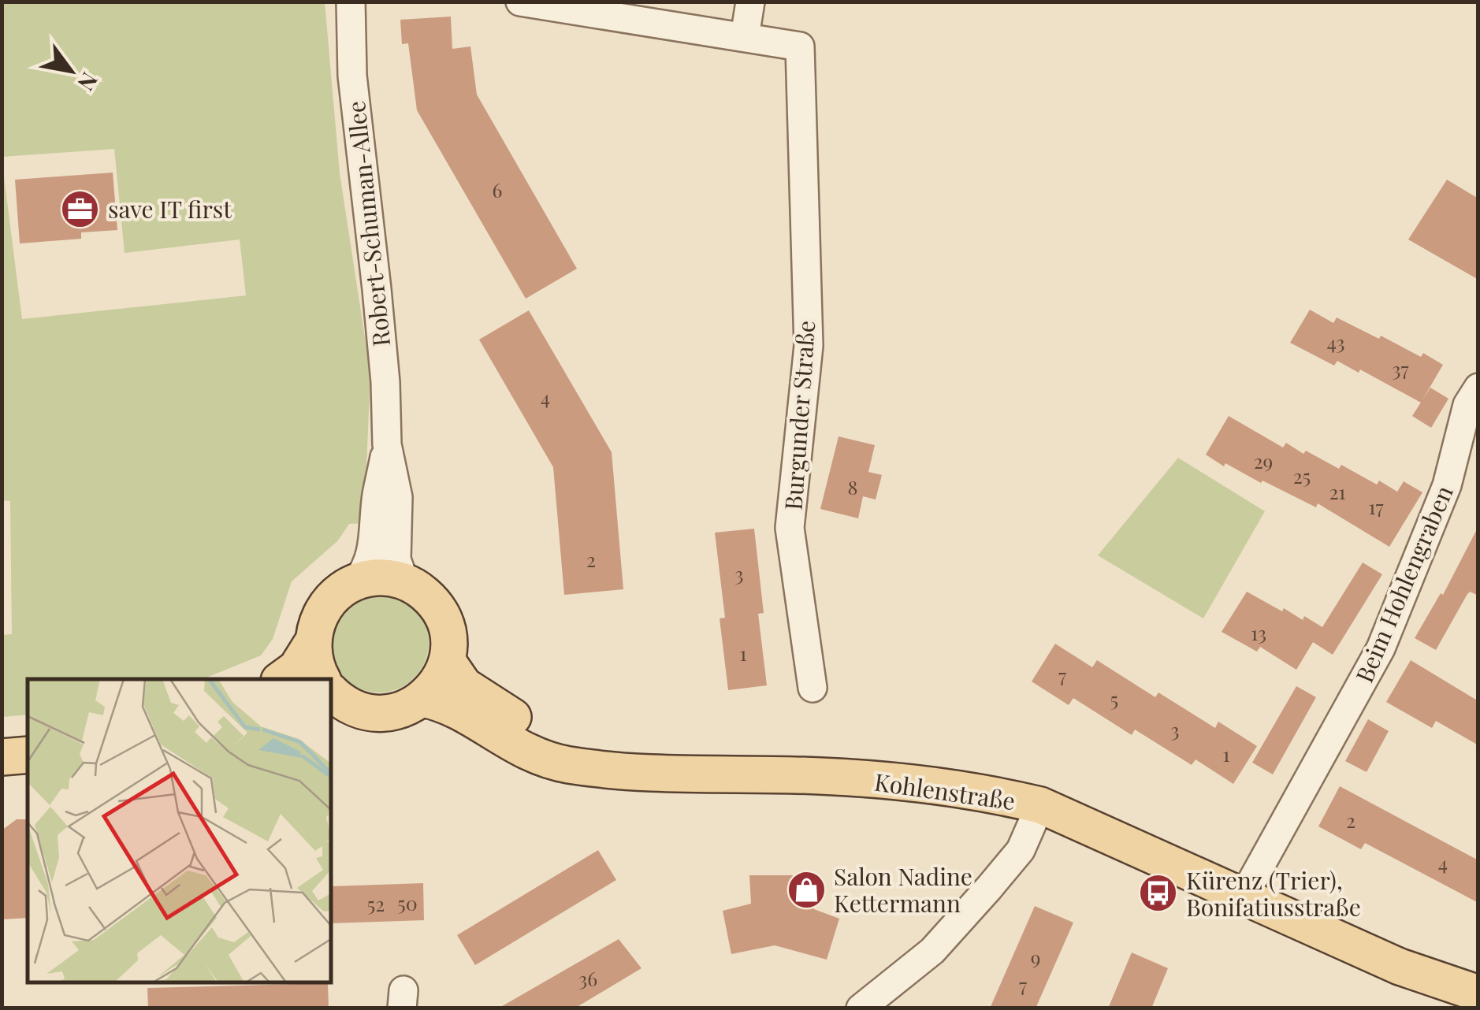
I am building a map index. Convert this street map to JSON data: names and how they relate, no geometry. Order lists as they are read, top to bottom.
{
  "streets": {
    "main road": ["Kohlenstraße"],
    "street": ["Robert-Schuman-Allee", "Burgunder Straße", "Beim Hohlengraben"]
  },
  "crossings": [
    ["Beim Hohlengraben", "Kohlenstraße"]
  ],
  "places": {
    "office": ["save IT first"],
    "shop": ["Salon Nadine Kettermann"],
    "bus stop": ["Kürenz (Trier), Bonifatiusstraße"]
  },
  "house_numbers": [
    "6",
    "43",
    "37",
    "4",
    "29",
    "25",
    "8",
    "21",
    "17",
    "2",
    "3",
    "13",
    "1",
    "7",
    "5",
    "3",
    "1",
    "2",
    "4",
    "50",
    "52",
    "9",
    "36",
    "7"
  ],
  "north": "bottom right"
}
